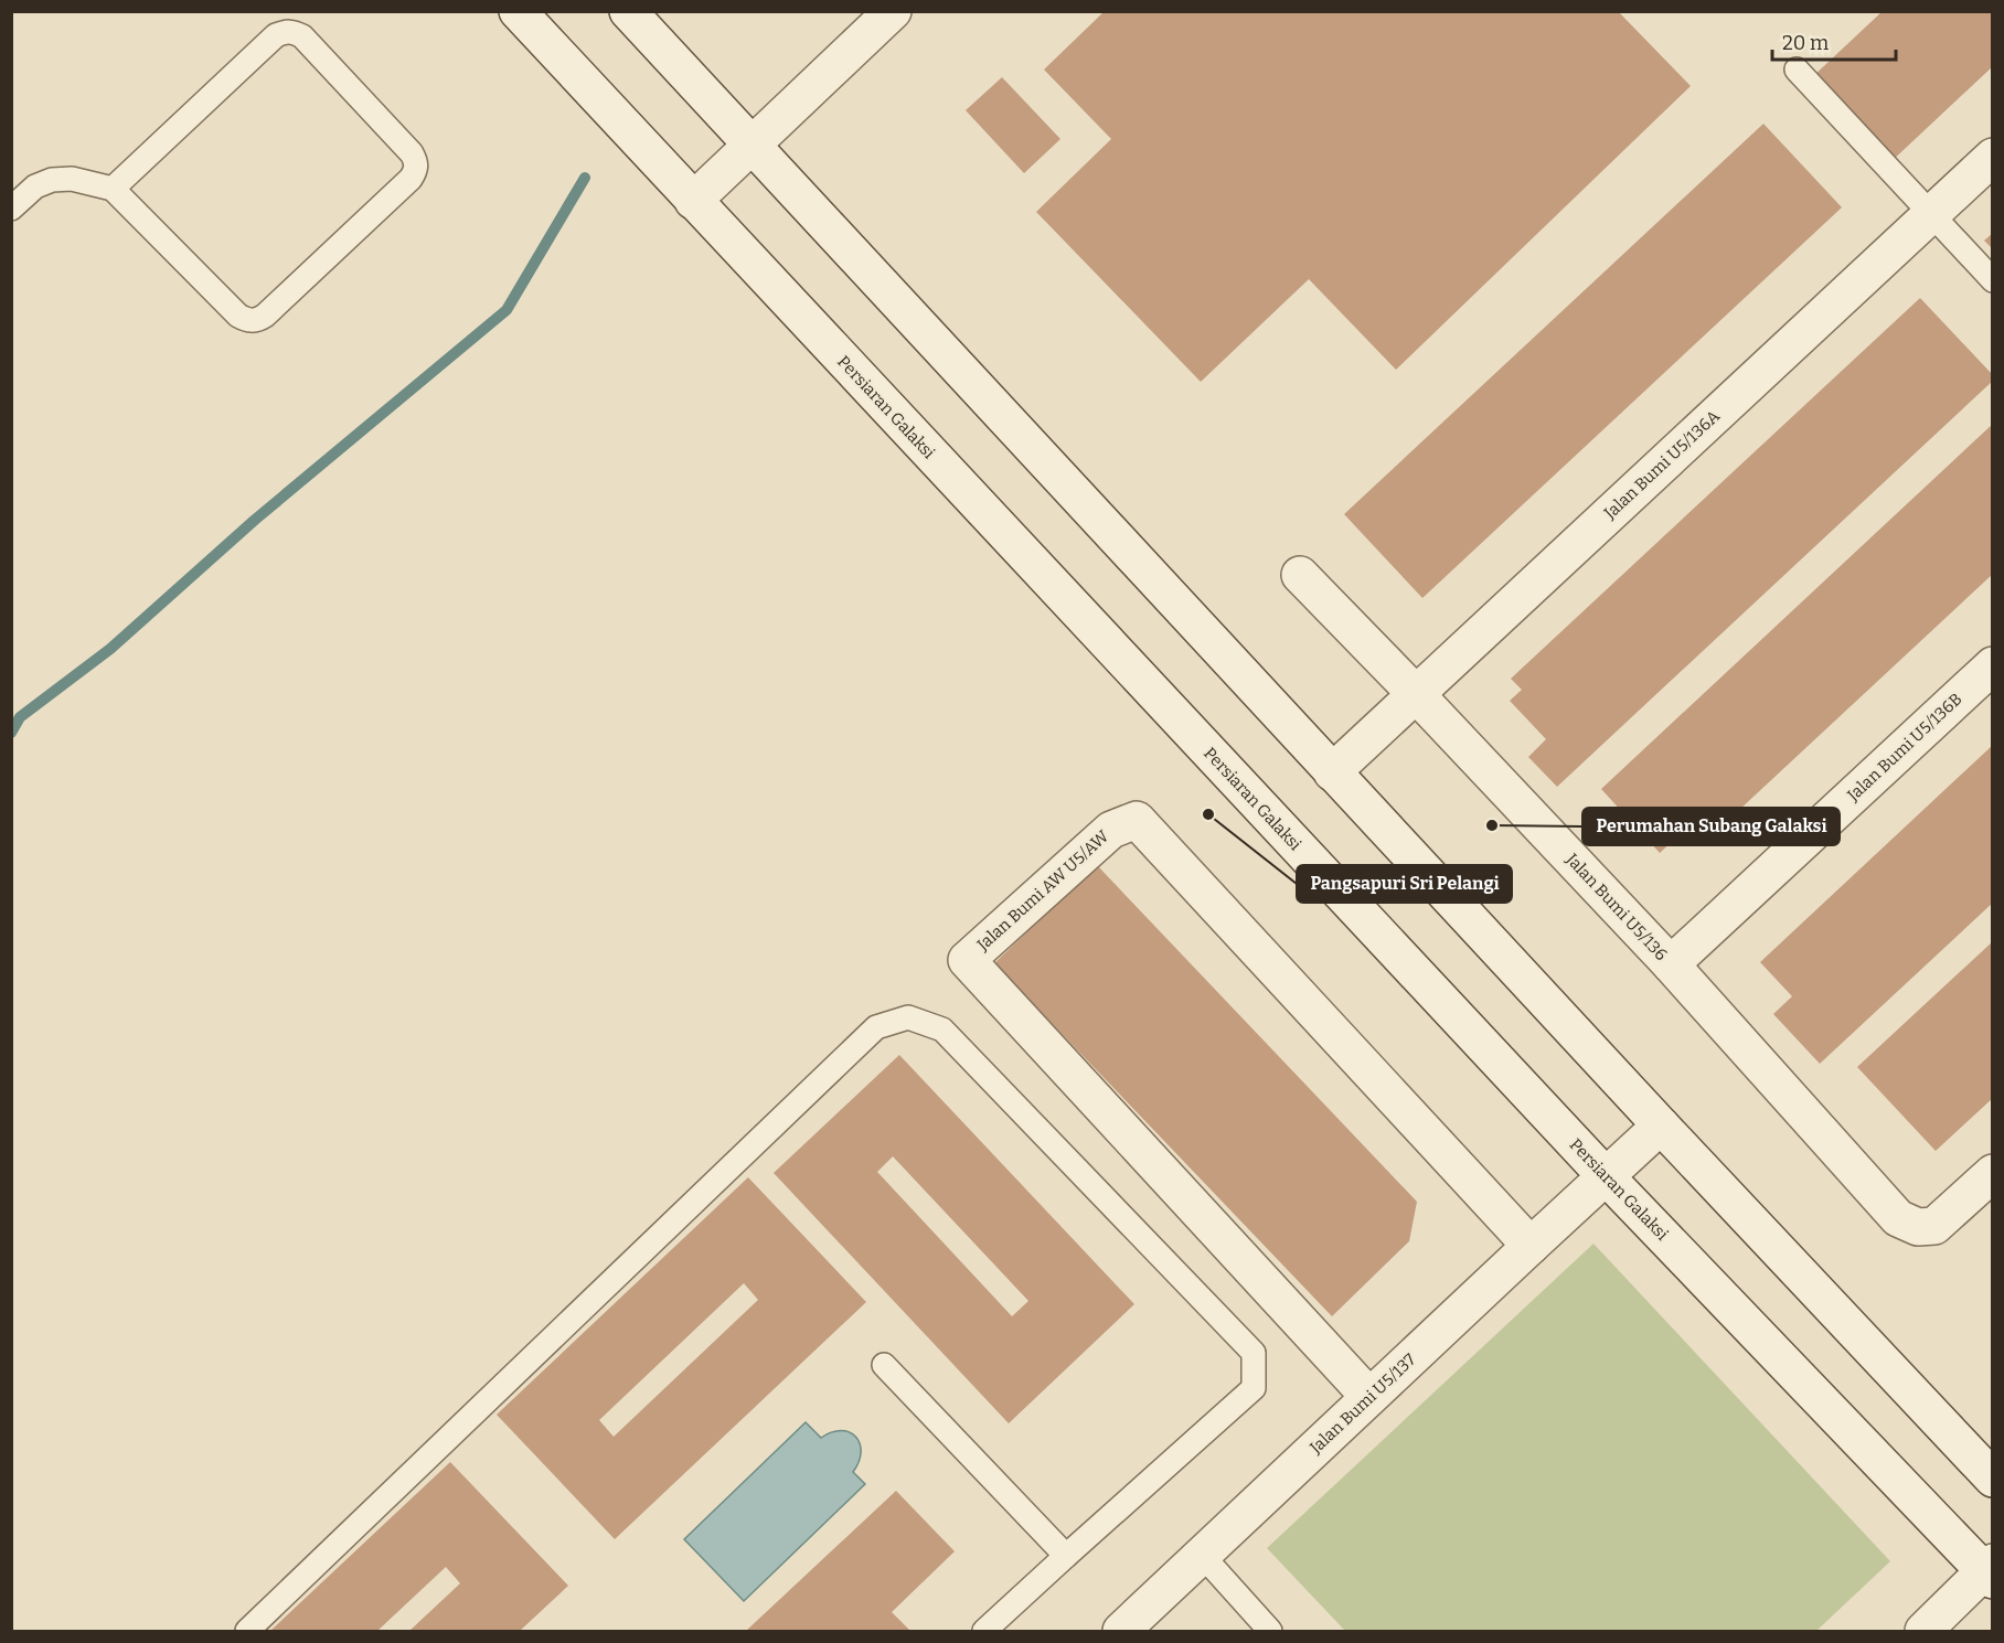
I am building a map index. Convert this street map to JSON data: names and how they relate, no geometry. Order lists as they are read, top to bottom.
{
  "streets": {
    "street": [
      "Persiaran Galaksi",
      "Jalan Bumi U5/136A",
      "Jalan Bumi U5/136B",
      "Jalan Bumi AW U5/AW",
      "Jalan Bumi U5/136",
      "Jalan Bumi U5/137"
    ]
  },
  "crossings": [
    ["Persiaran Galaksi", "Jalan Bumi U5/137"],
    ["Jalan Bumi U5/136A", "Jalan Bumi U5/136"],
    ["Jalan Bumi U5/136B", "Jalan Bumi U5/136"],
    ["Jalan Bumi AW U5/AW", "Jalan Bumi U5/137"]
  ],
  "places": ["Pangsapuri Sri Pelangi", "Perumahan Subang Galaksi"],
  "scale_bar": "20 m"
}
